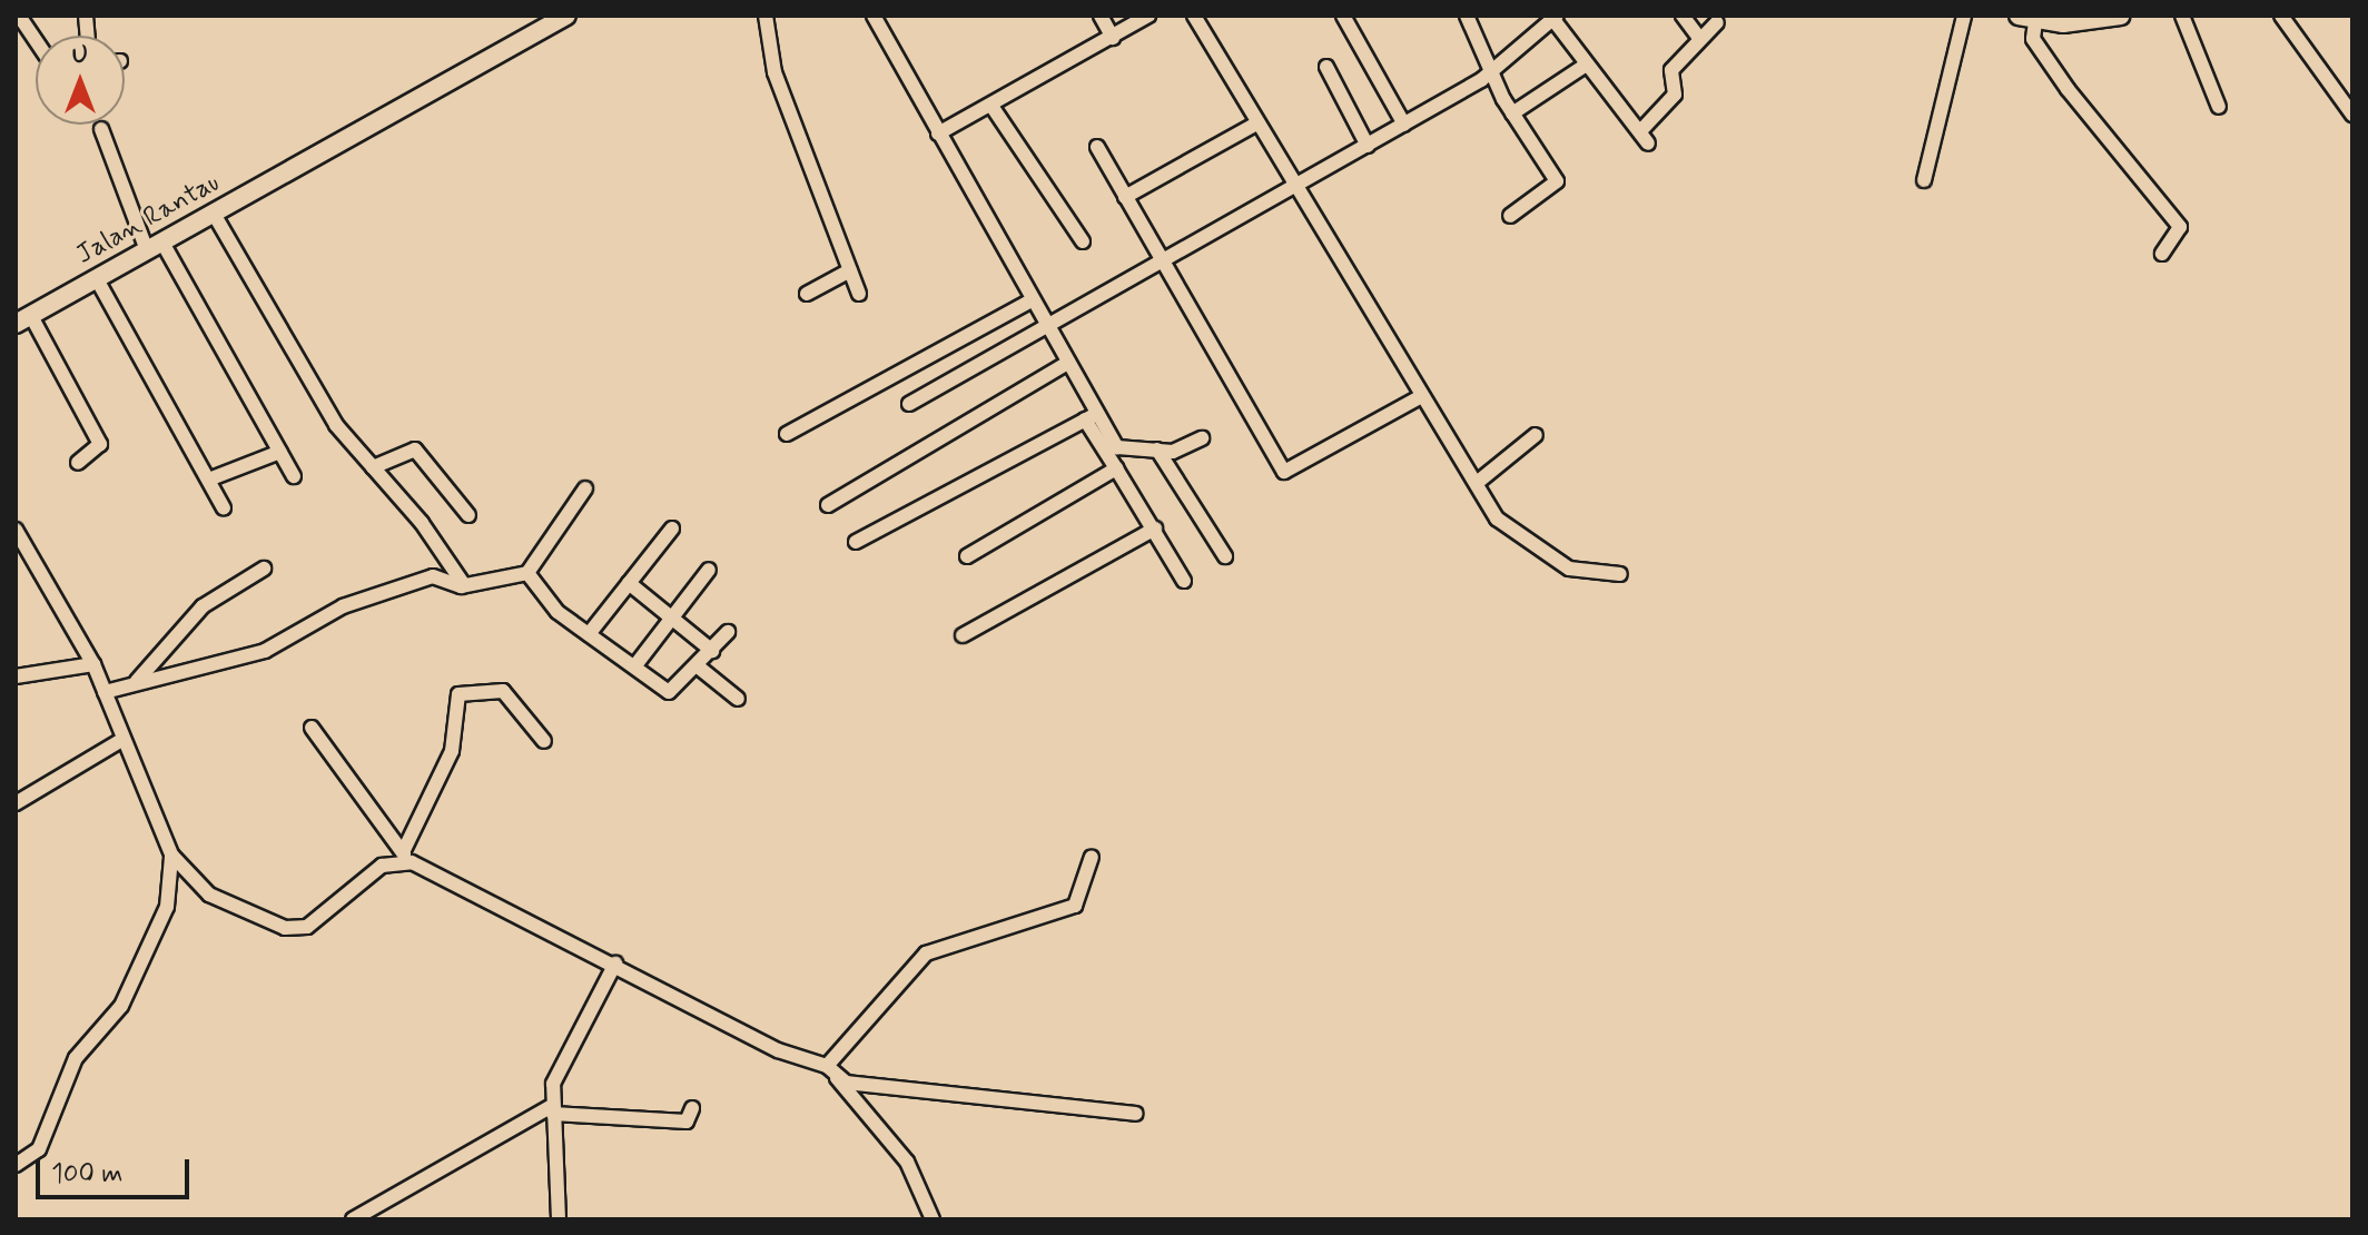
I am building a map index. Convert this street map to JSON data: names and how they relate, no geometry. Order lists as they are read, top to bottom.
{
  "streets": {
    "main road": ["Jalan Rantau"]
  },
  "scale_bar": "100 m",
  "north": "top"
}
